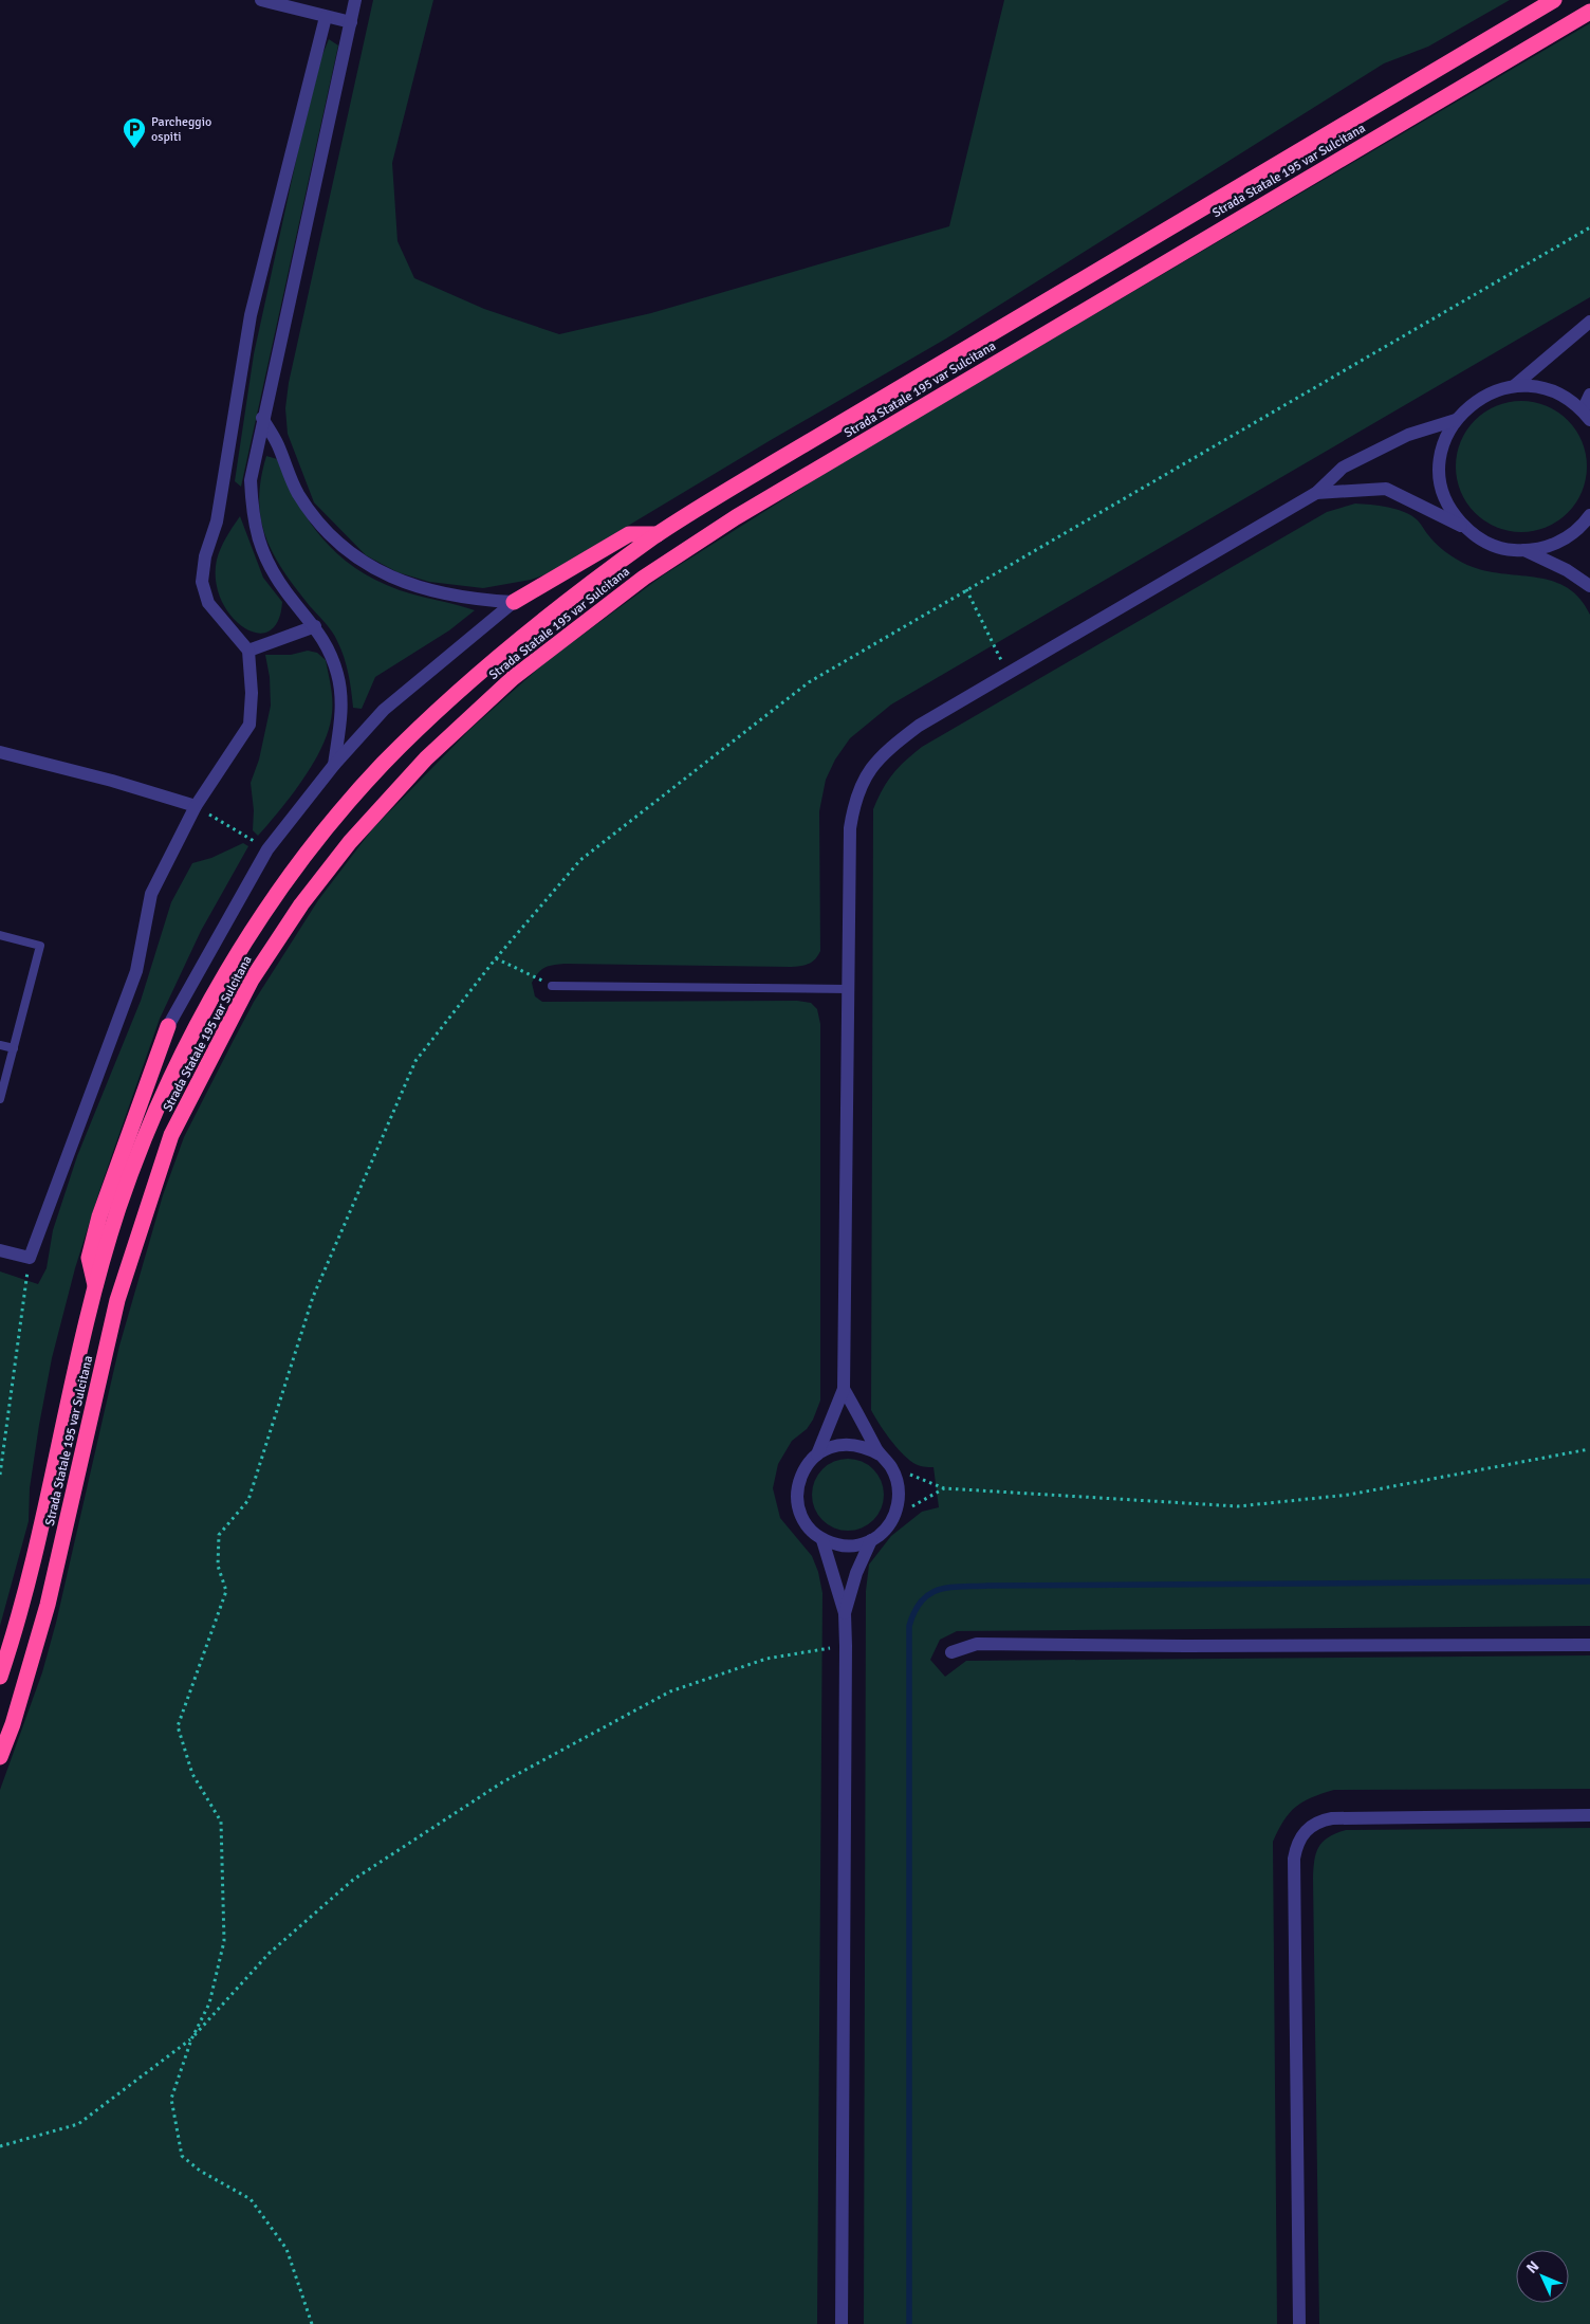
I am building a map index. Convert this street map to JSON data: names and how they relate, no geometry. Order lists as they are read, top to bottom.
{
  "streets": {
    "highway": ["Strada Statale 195 var Sulcitana"]
  },
  "places": {
    "parking": ["Parcheggio ospiti"]
  },
  "north": "top left"
}
